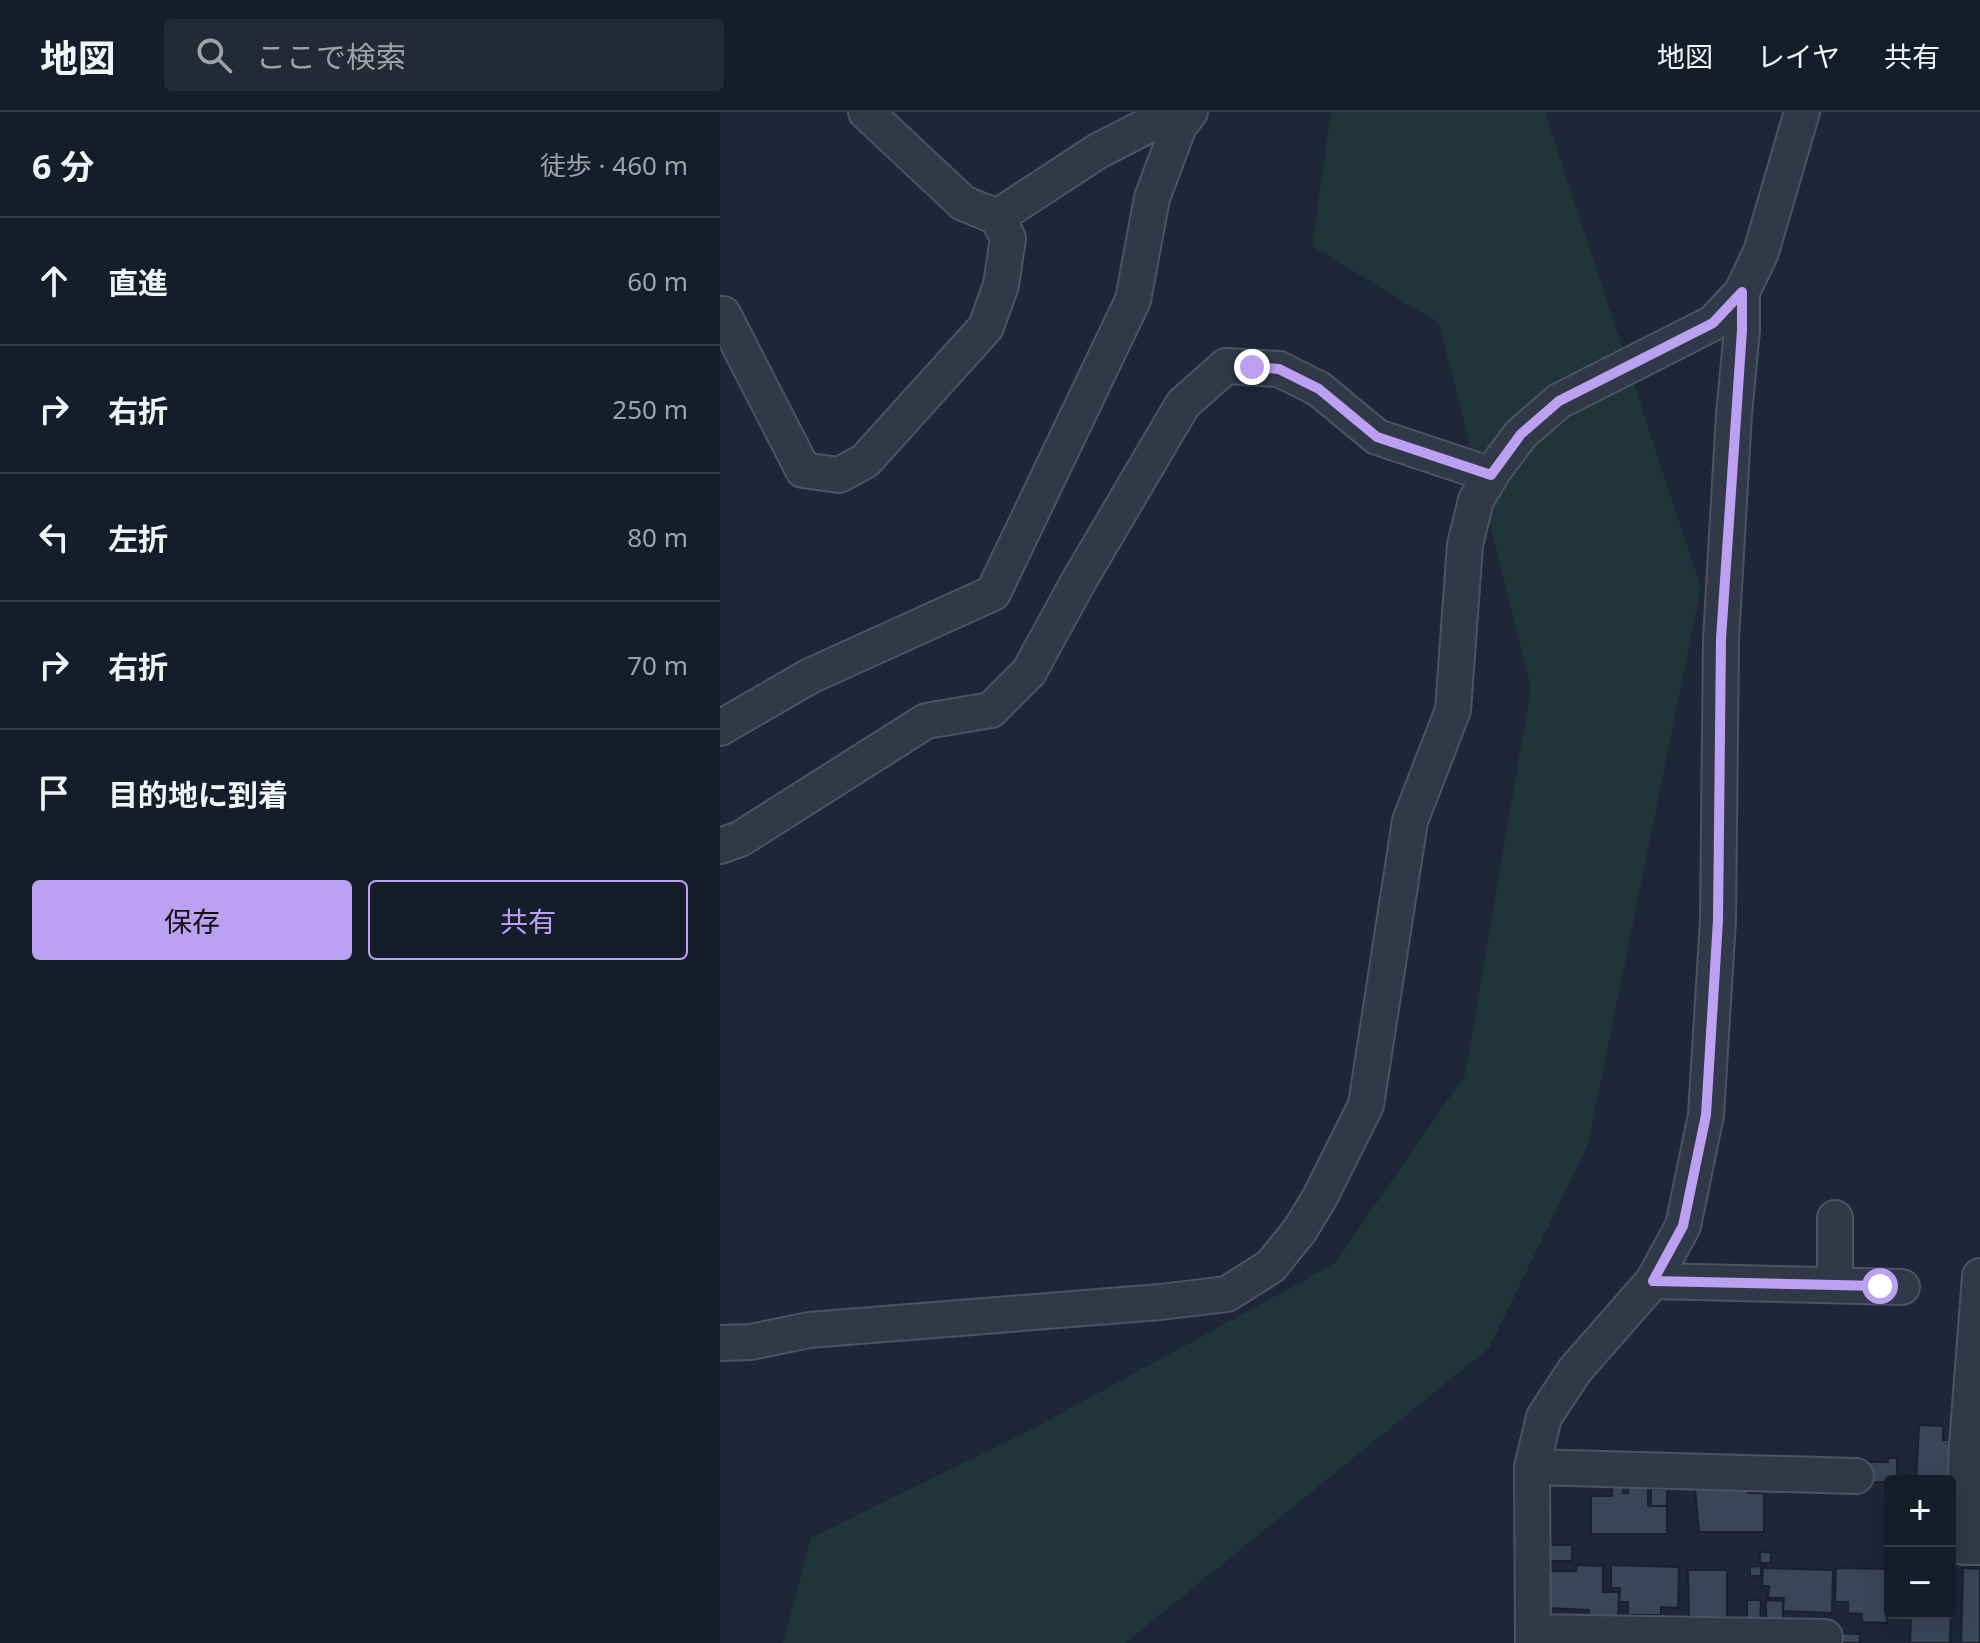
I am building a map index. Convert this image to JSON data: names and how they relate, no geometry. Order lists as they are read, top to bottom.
{
  "page": {
    "header": "地図",
    "search": "ここで検索",
    "nav": ["地図", "レイヤ", "共有"],
    "heading": ["6 分", "徒歩 · 460 m"],
    "list": [
      ["直進", "60 m"],
      ["右折", "250 m"],
      ["左折", "80 m"],
      ["右折", "70 m"],
      "目的地に到着"
    ],
    "buttons": ["保存", "共有"],
    "map_buttons": ["+", "−"]
  }
}
